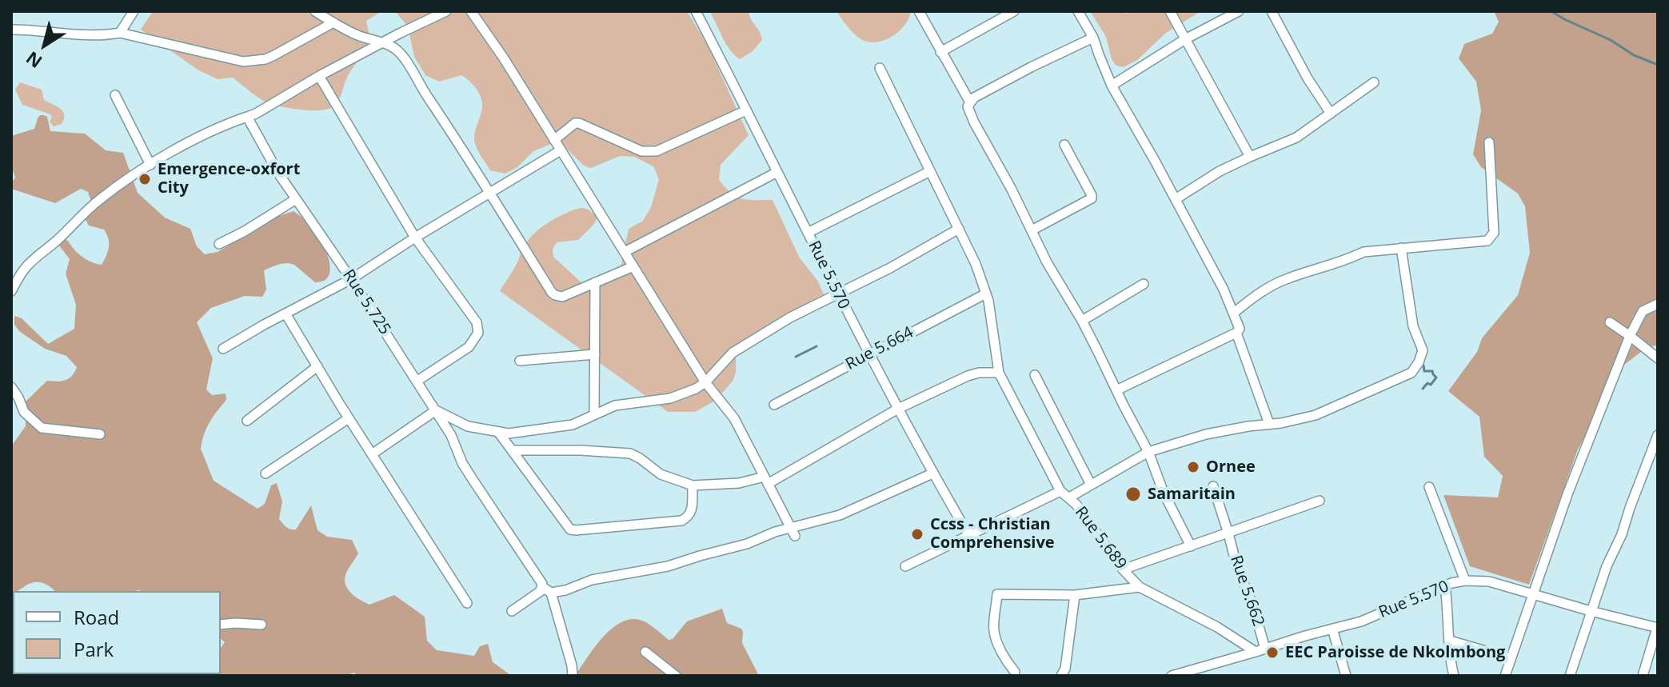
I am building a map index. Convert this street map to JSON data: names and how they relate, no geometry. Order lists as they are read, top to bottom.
{
  "streets": {
    "street": [
      "Rue 5.570",
      "Rue 5.725",
      "Rue 5.664",
      "Rue 5.689",
      "Rue 5.662"
    ]
  },
  "crossings": [
    ["Rue 5.570", "Rue 5.664"],
    ["Rue 5.570", "Rue 5.689"],
    ["Rue 5.570", "Rue 5.662"],
    ["Rue 5.689", "Rue 5.662"]
  ],
  "places": [
    "Emergence-oxfort City",
    "Ornee",
    "Samaritain",
    "Ccss - Christian Comprehensive",
    "EEC Paroisse de Nkolmbong"
  ],
  "legend": ["Road", "Park"],
  "north": "bottom left"
}
